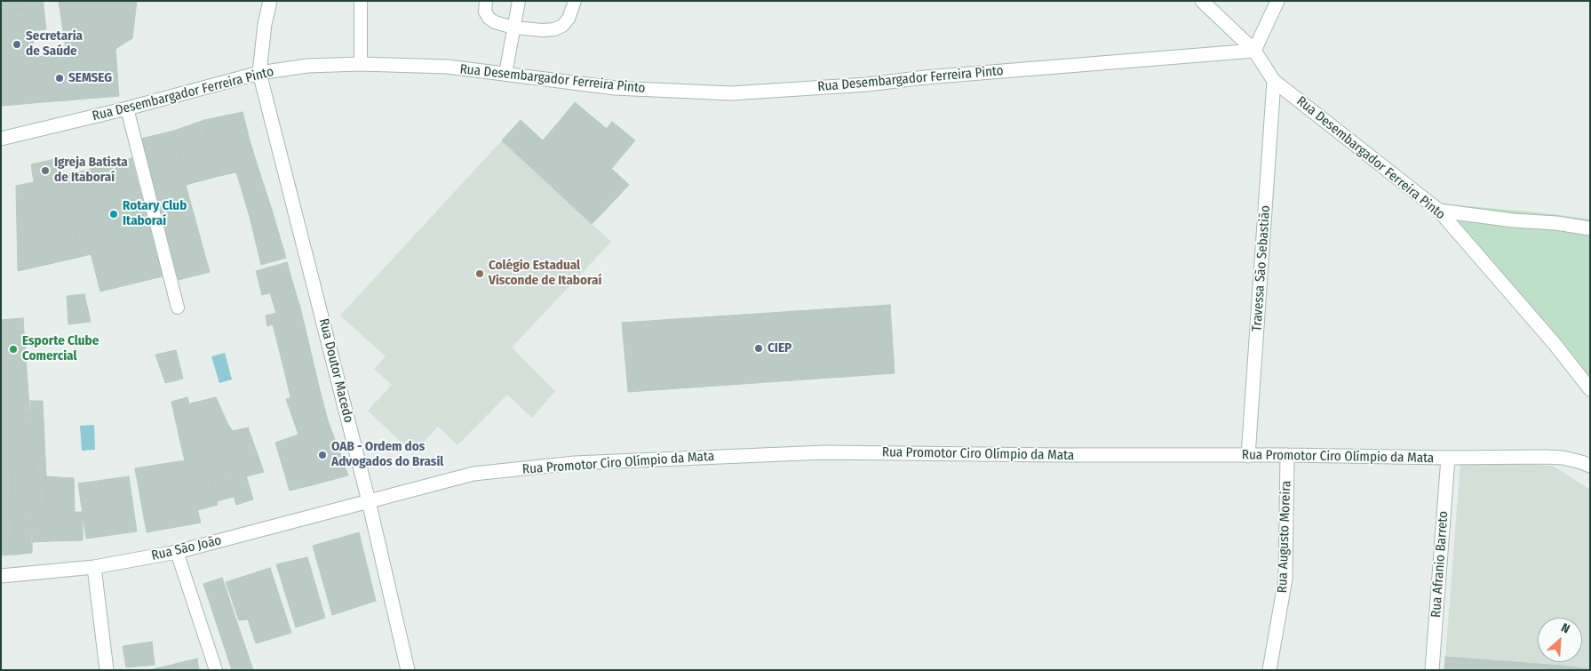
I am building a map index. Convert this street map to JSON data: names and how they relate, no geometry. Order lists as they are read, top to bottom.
{
  "streets": {
    "street": [
      "Rua Desembargador Ferreira Pinto",
      "Travessa São Sebastião",
      "Rua Doutor Macedo",
      "Rua Promotor Ciro Olímpio da Mata",
      "Rua Augusto Moreira",
      "Rua São João",
      "Rua Afranio Barreto"
    ]
  },
  "crossings": [
    ["Rua Desembargador Ferreira Pinto", "Travessa São Sebastião"],
    ["Rua Desembargador Ferreira Pinto", "Rua Doutor Macedo"],
    ["Travessa São Sebastião", "Rua Promotor Ciro Olímpio da Mata"],
    ["Rua Doutor Macedo", "Rua Promotor Ciro Olímpio da Mata"],
    ["Rua Doutor Macedo", "Rua São João"],
    ["Rua Promotor Ciro Olímpio da Mata", "Rua Augusto Moreira"],
    ["Rua Promotor Ciro Olímpio da Mata", "Rua São João"],
    ["Rua Promotor Ciro Olímpio da Mata", "Rua Afranio Barreto"]
  ],
  "places": [
    "Secretaria de Saúde",
    "SEMSEG",
    "Igreja Batista de Itaboraí",
    "Rotary Club Itaboraí",
    "Colégio Estadual Visconde de Itaboraí",
    "CIEP",
    "Esporte Clube Comercial",
    "OAB - Ordem dos Advogados do Brasil"
  ],
  "north": "top right"
}
